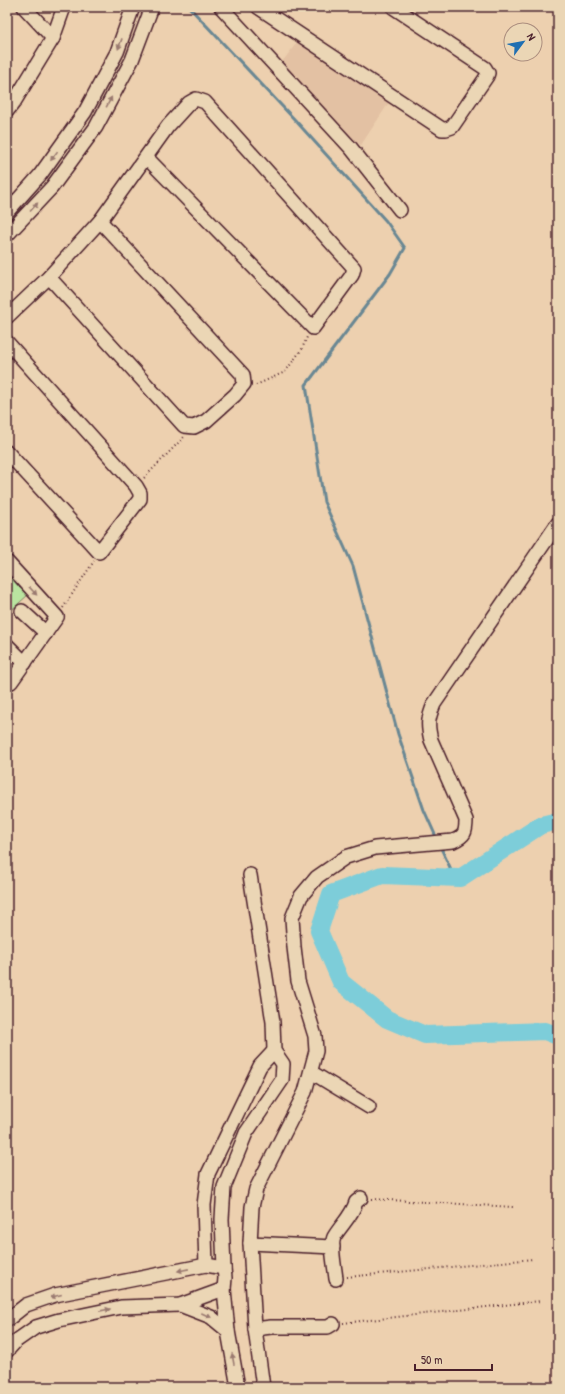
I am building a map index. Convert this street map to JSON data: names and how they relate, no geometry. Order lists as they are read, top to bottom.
{
  "scale_bar": "50 m",
  "north": "top right"
}
